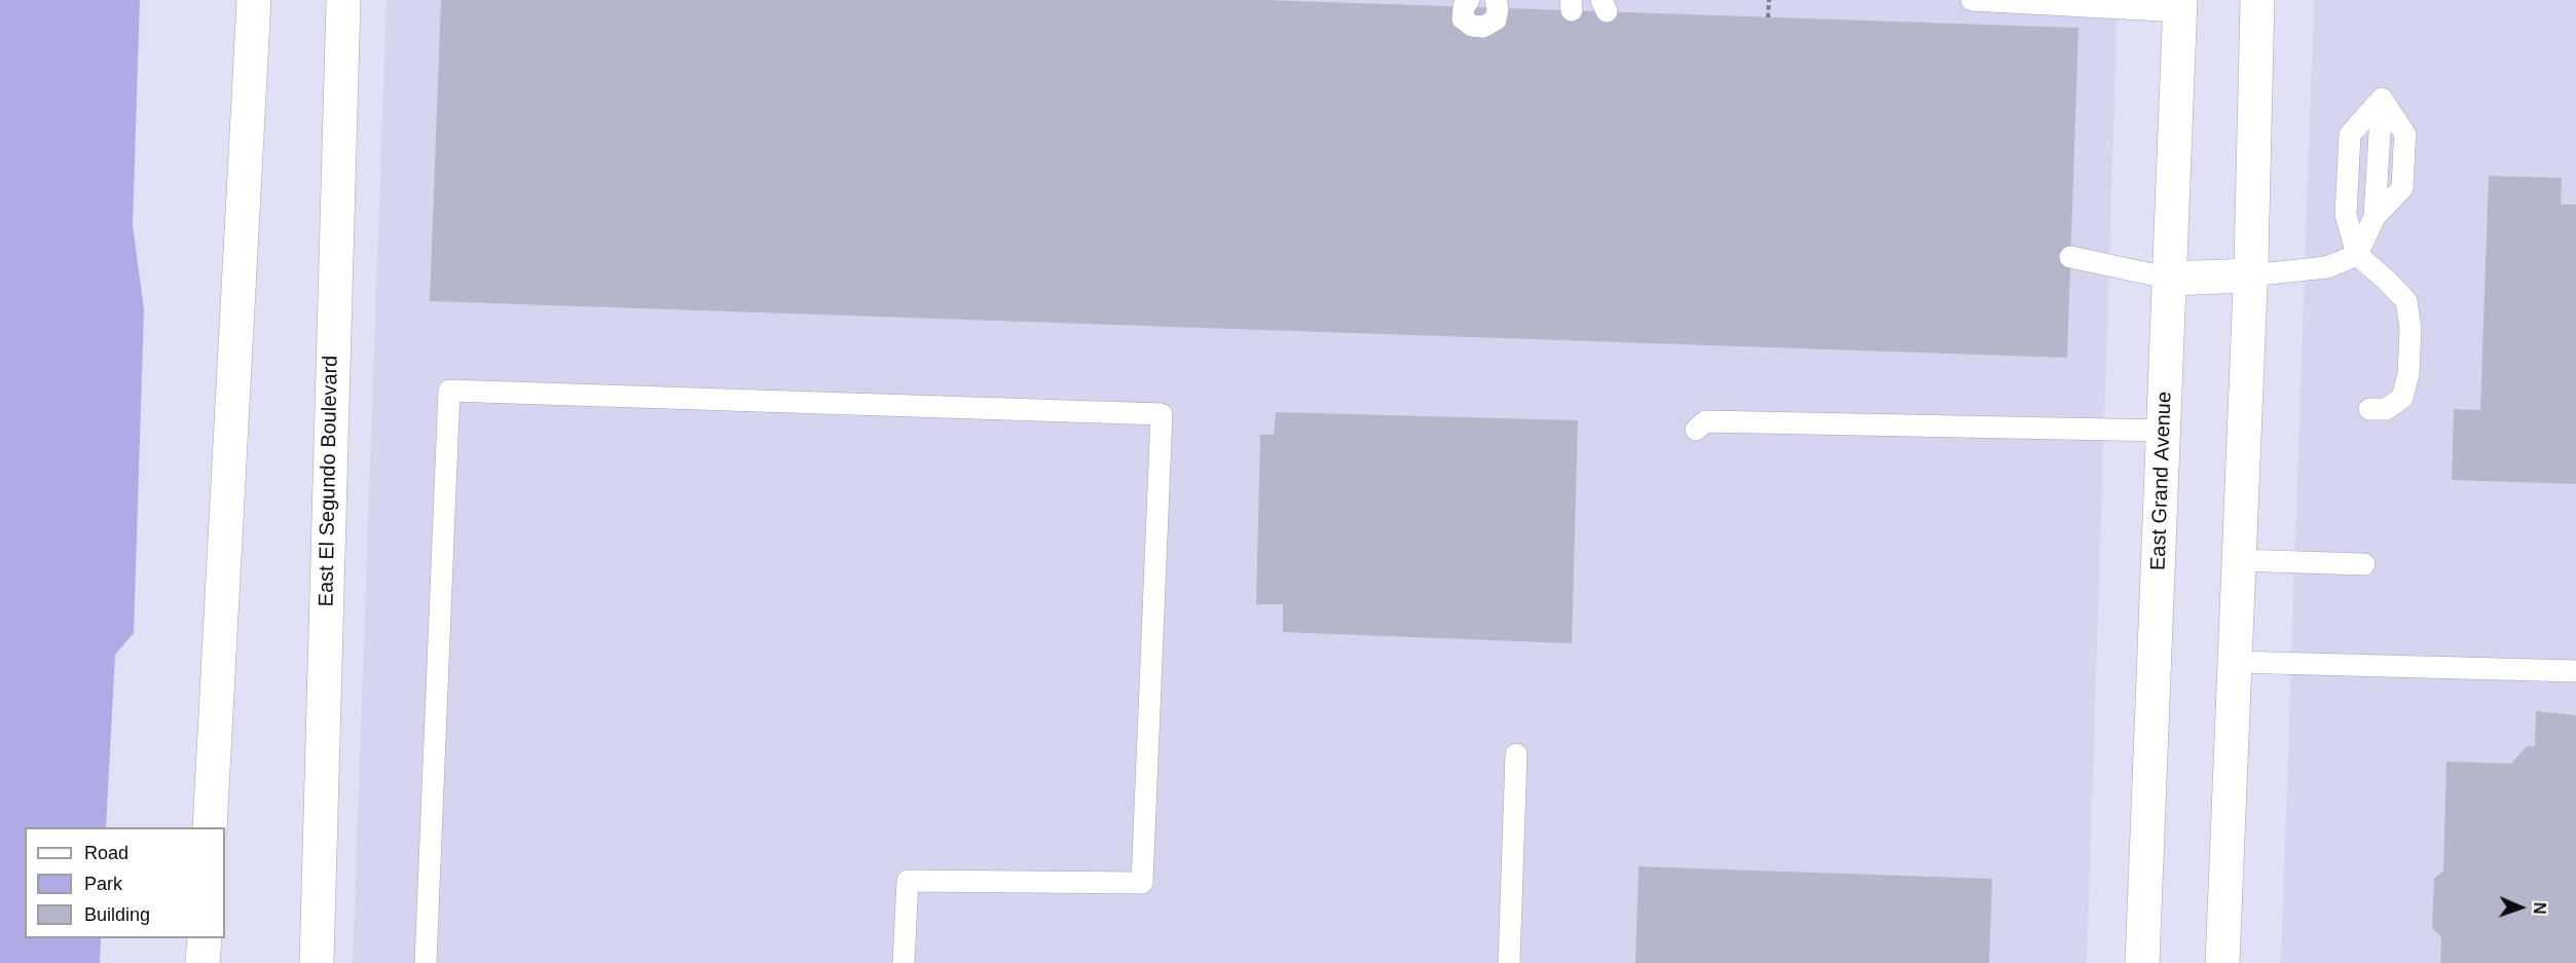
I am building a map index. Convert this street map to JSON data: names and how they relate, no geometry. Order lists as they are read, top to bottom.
{
  "streets": {
    "street": ["East El Segundo Boulevard", "East Grand Avenue"]
  },
  "legend": ["Road", "Park", "Building"],
  "north": "right"
}
